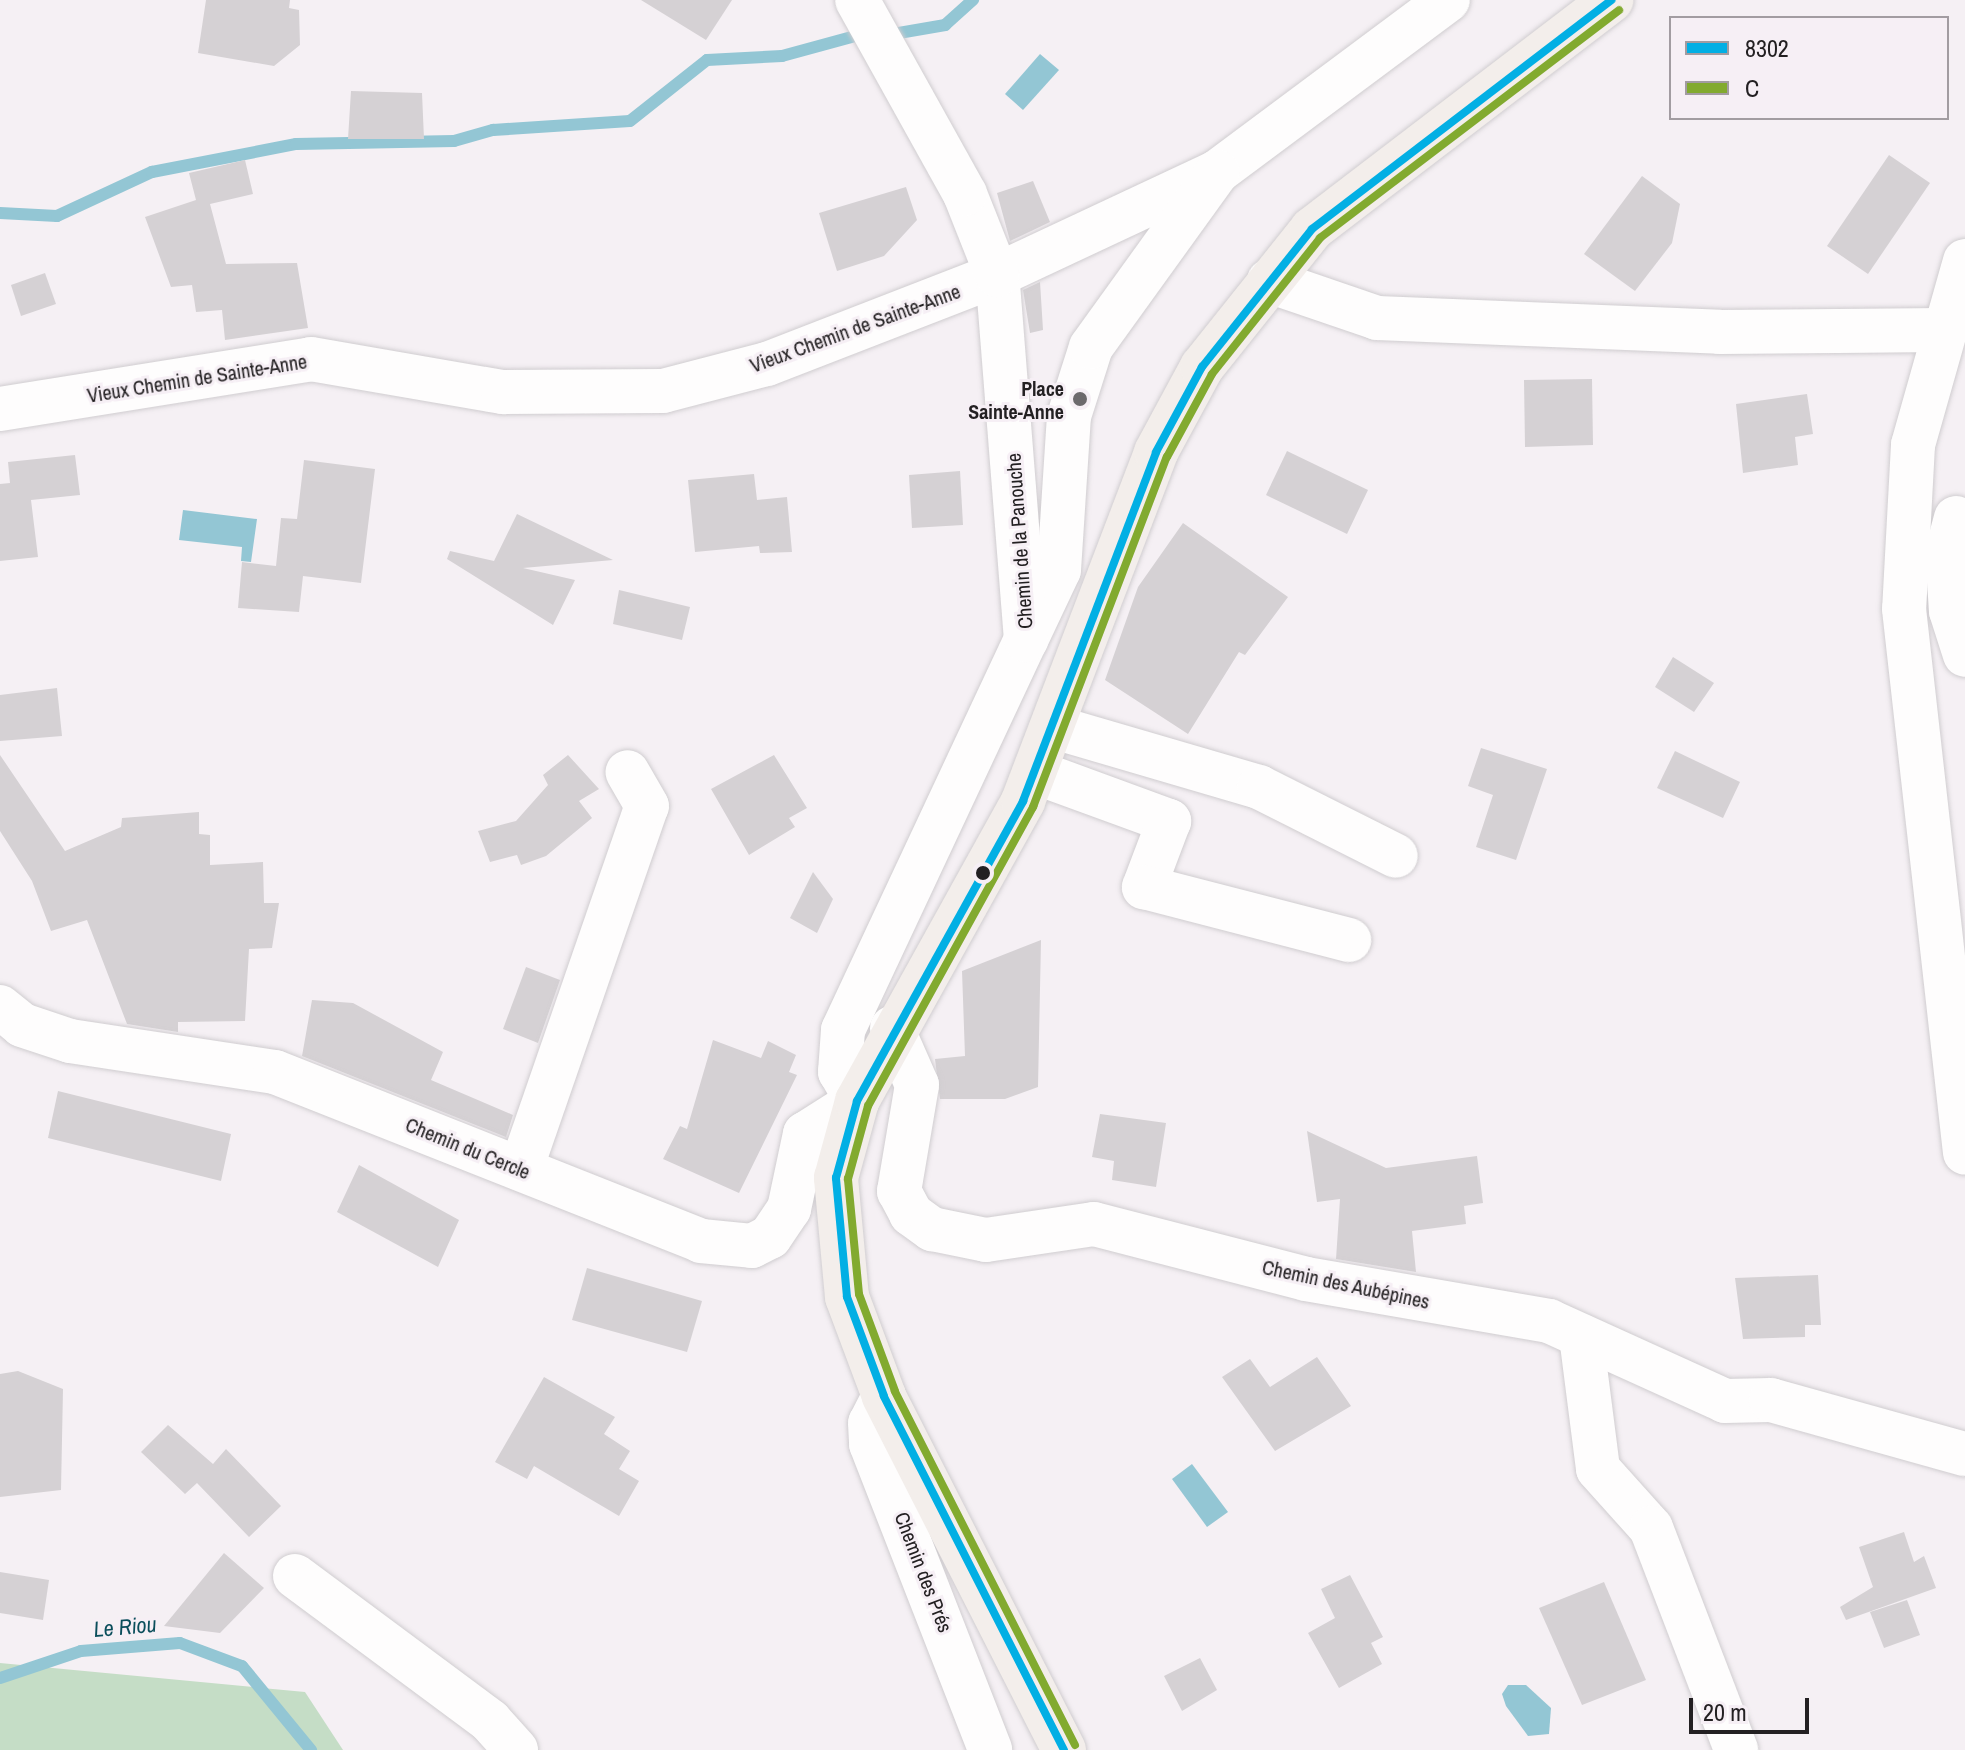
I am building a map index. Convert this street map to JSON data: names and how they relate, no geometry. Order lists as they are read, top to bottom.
{
  "streets": {
    "street": [
      "Vieux Chemin de Sainte-Anne",
      "Chemin de la Panouche",
      "Chemin du Cercle",
      "Chemin des Aubépines",
      "Chemin des Prés"
    ]
  },
  "crossings": [
    ["Vieux Chemin de Sainte-Anne", "Chemin de la Panouche"],
    ["Chemin de la Panouche", "Chemin du Cercle"]
  ],
  "water": ["Le Riou"],
  "places": ["Place Sainte-Anne"],
  "lines": ["transit line 8302", "transit line C"],
  "legend": ["8302", "C"],
  "scale_bar": "20 m"
}
